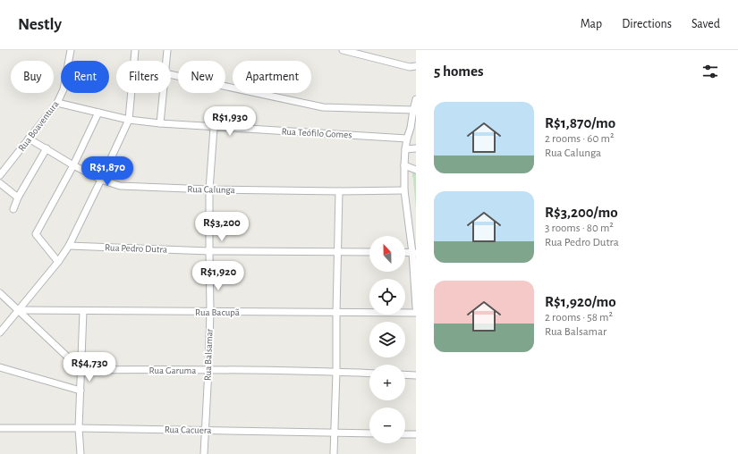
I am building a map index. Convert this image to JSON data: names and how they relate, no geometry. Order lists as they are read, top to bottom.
{
  "streets": {
    "street": [
      "Rua Boaventura",
      "Rua Teófilo Gomes",
      "Rua Calunga",
      "Rua Pedro Dutra",
      "Rua Bacupã",
      "Rua Balsamar",
      "Rua Garuma",
      "Rua Cacuera"
    ]
  },
  "crossings": [
    ["Rua Boaventura", "Rua Teófilo Gomes"],
    ["Rua Boaventura", "Rua Calunga"],
    ["Rua Teófilo Gomes", "Rua Balsamar"],
    ["Rua Calunga", "Rua Balsamar"],
    ["Rua Pedro Dutra", "Rua Balsamar"],
    ["Rua Bacupã", "Rua Balsamar"],
    ["Rua Balsamar", "Rua Garuma"],
    ["Rua Balsamar", "Rua Cacuera"]
  ],
  "north": "top",
  "page": {
    "header": "Nestly",
    "nav": ["Map", "Directions", "Saved"],
    "heading": "5 homes",
    "chip": [
      "Buy",
      "Rent",
      "Filters",
      "New",
      "Apartment"
    ],
    "list": [
      {
        "name": "R$1,870/mo",
        "note": "2 rooms · 60 m² · Rua Calunga"
      },
      {
        "name": "R$3,200/mo",
        "note": "3 rooms · 80 m² · Rua Pedro Dutra"
      },
      {
        "name": "R$1,920/mo",
        "note": "2 rooms · 58 m² · Rua Balsamar"
      }
    ],
    "price": [
      "R$1,930",
      "R$1,870",
      "R$3,200",
      "R$1,920",
      "R$4,730"
    ],
    "map_buttons": ["+", "−"]
  }
}
